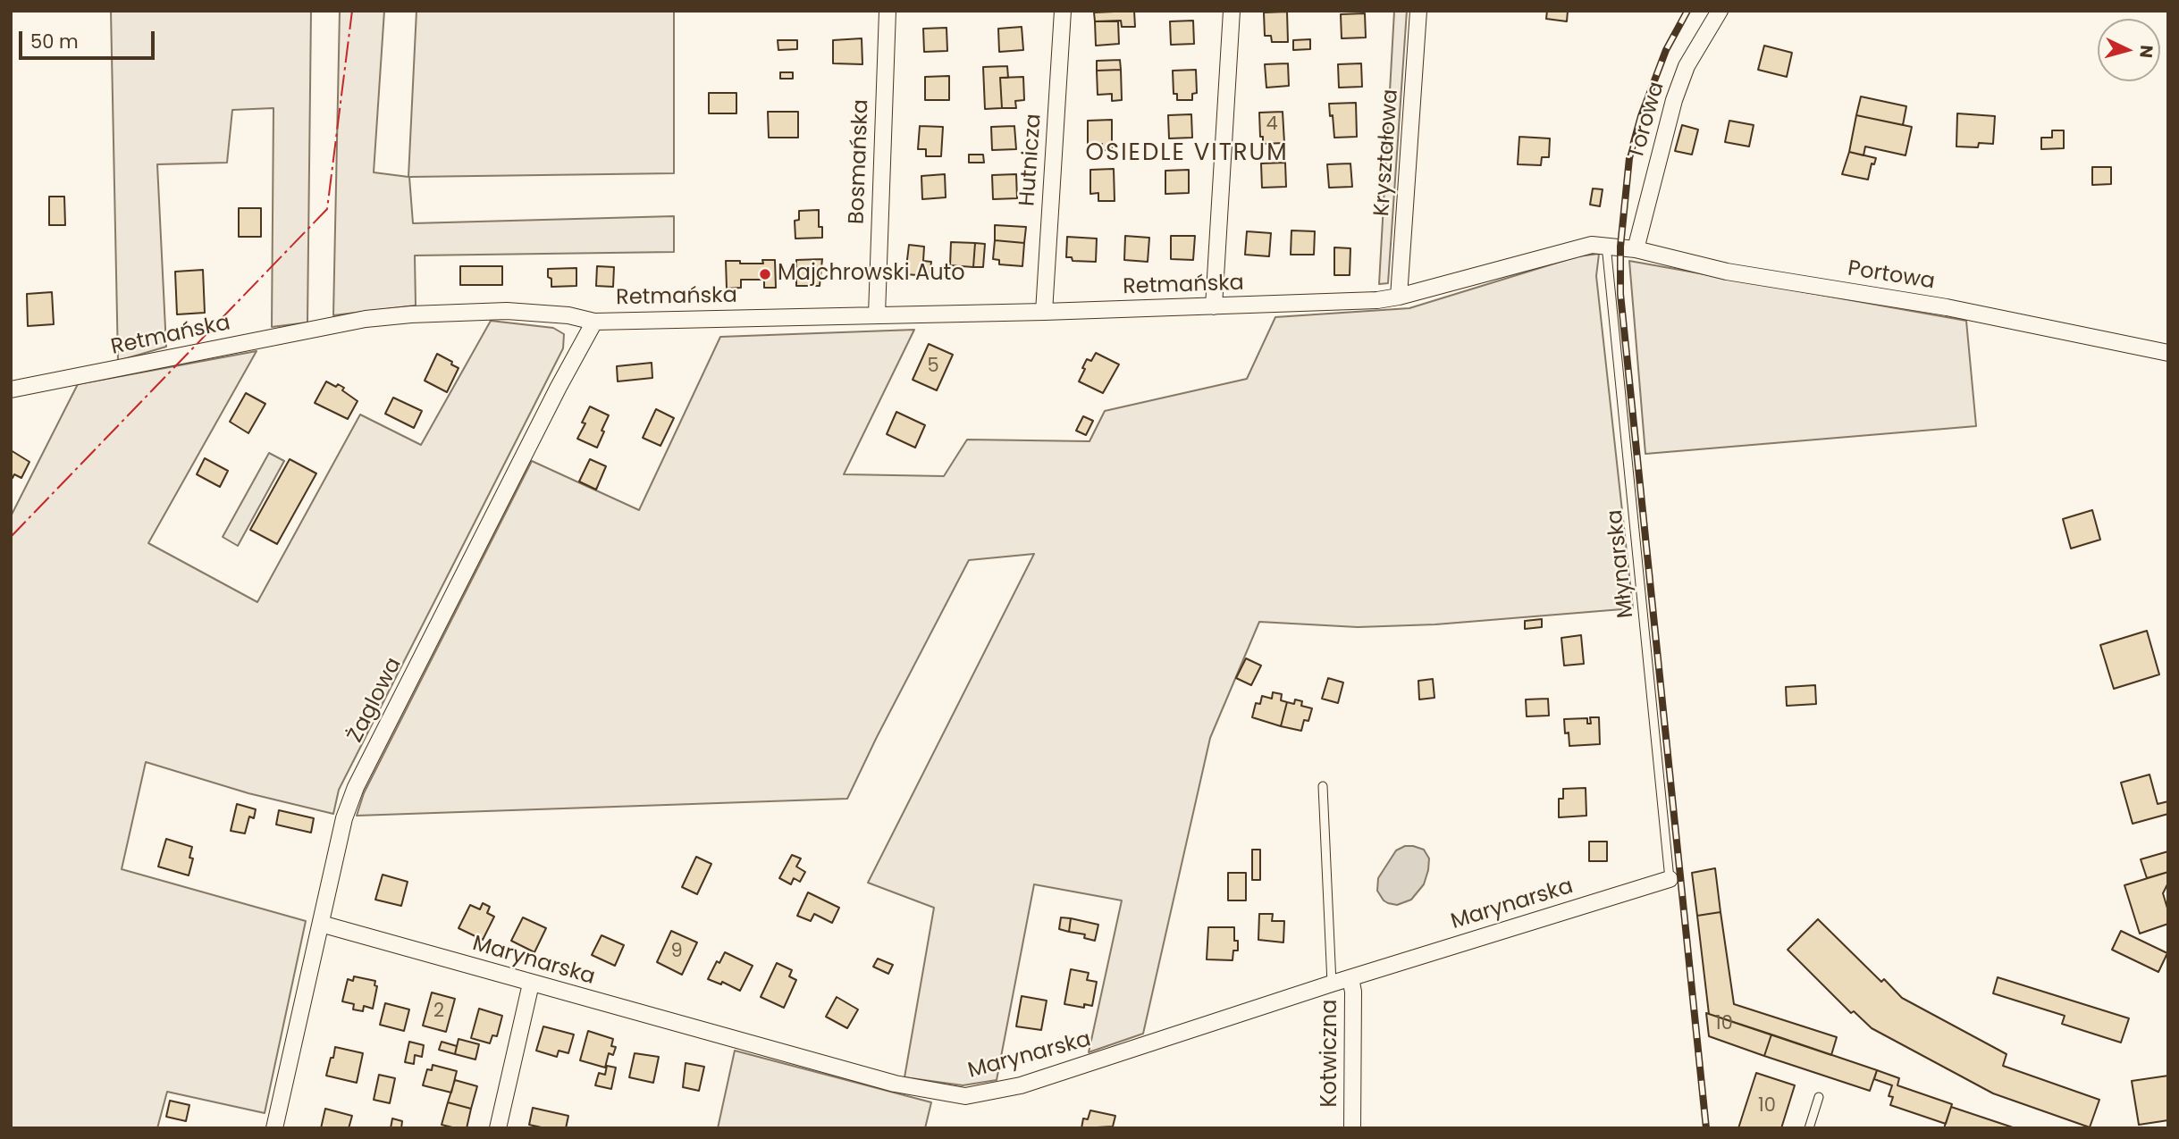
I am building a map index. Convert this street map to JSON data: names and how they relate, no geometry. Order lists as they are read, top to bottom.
{
  "streets": {
    "street": [
      "Torowa",
      "Kryształowa",
      "Hutnicza",
      "Bosmańska",
      "Portowa",
      "Retmańska",
      "Żaglowa",
      "Marynarska",
      "Kotwiczna"
    ],
    "lane": ["Młynarska"]
  },
  "crossings": [
    ["Torowa", "Portowa"],
    ["Kryształowa", "Retmańska"],
    ["Hutnicza", "Retmańska"],
    ["Bosmańska", "Retmańska"],
    ["Portowa", "Retmańska"],
    ["Portowa", "Młynarska"],
    ["Retmańska", "Młynarska"],
    ["Retmańska", "Żaglowa"],
    ["Młynarska", "Marynarska"],
    ["Żaglowa", "Marynarska"],
    ["Marynarska", "Kotwiczna"]
  ],
  "districts": ["OSIEDLE VITRUM"],
  "places": ["Majchrowski Auto"],
  "house_numbers": [
    "4",
    "5",
    "9",
    "2",
    "10",
    "10"
  ],
  "scale_bar": "50 m",
  "north": "right"
}
